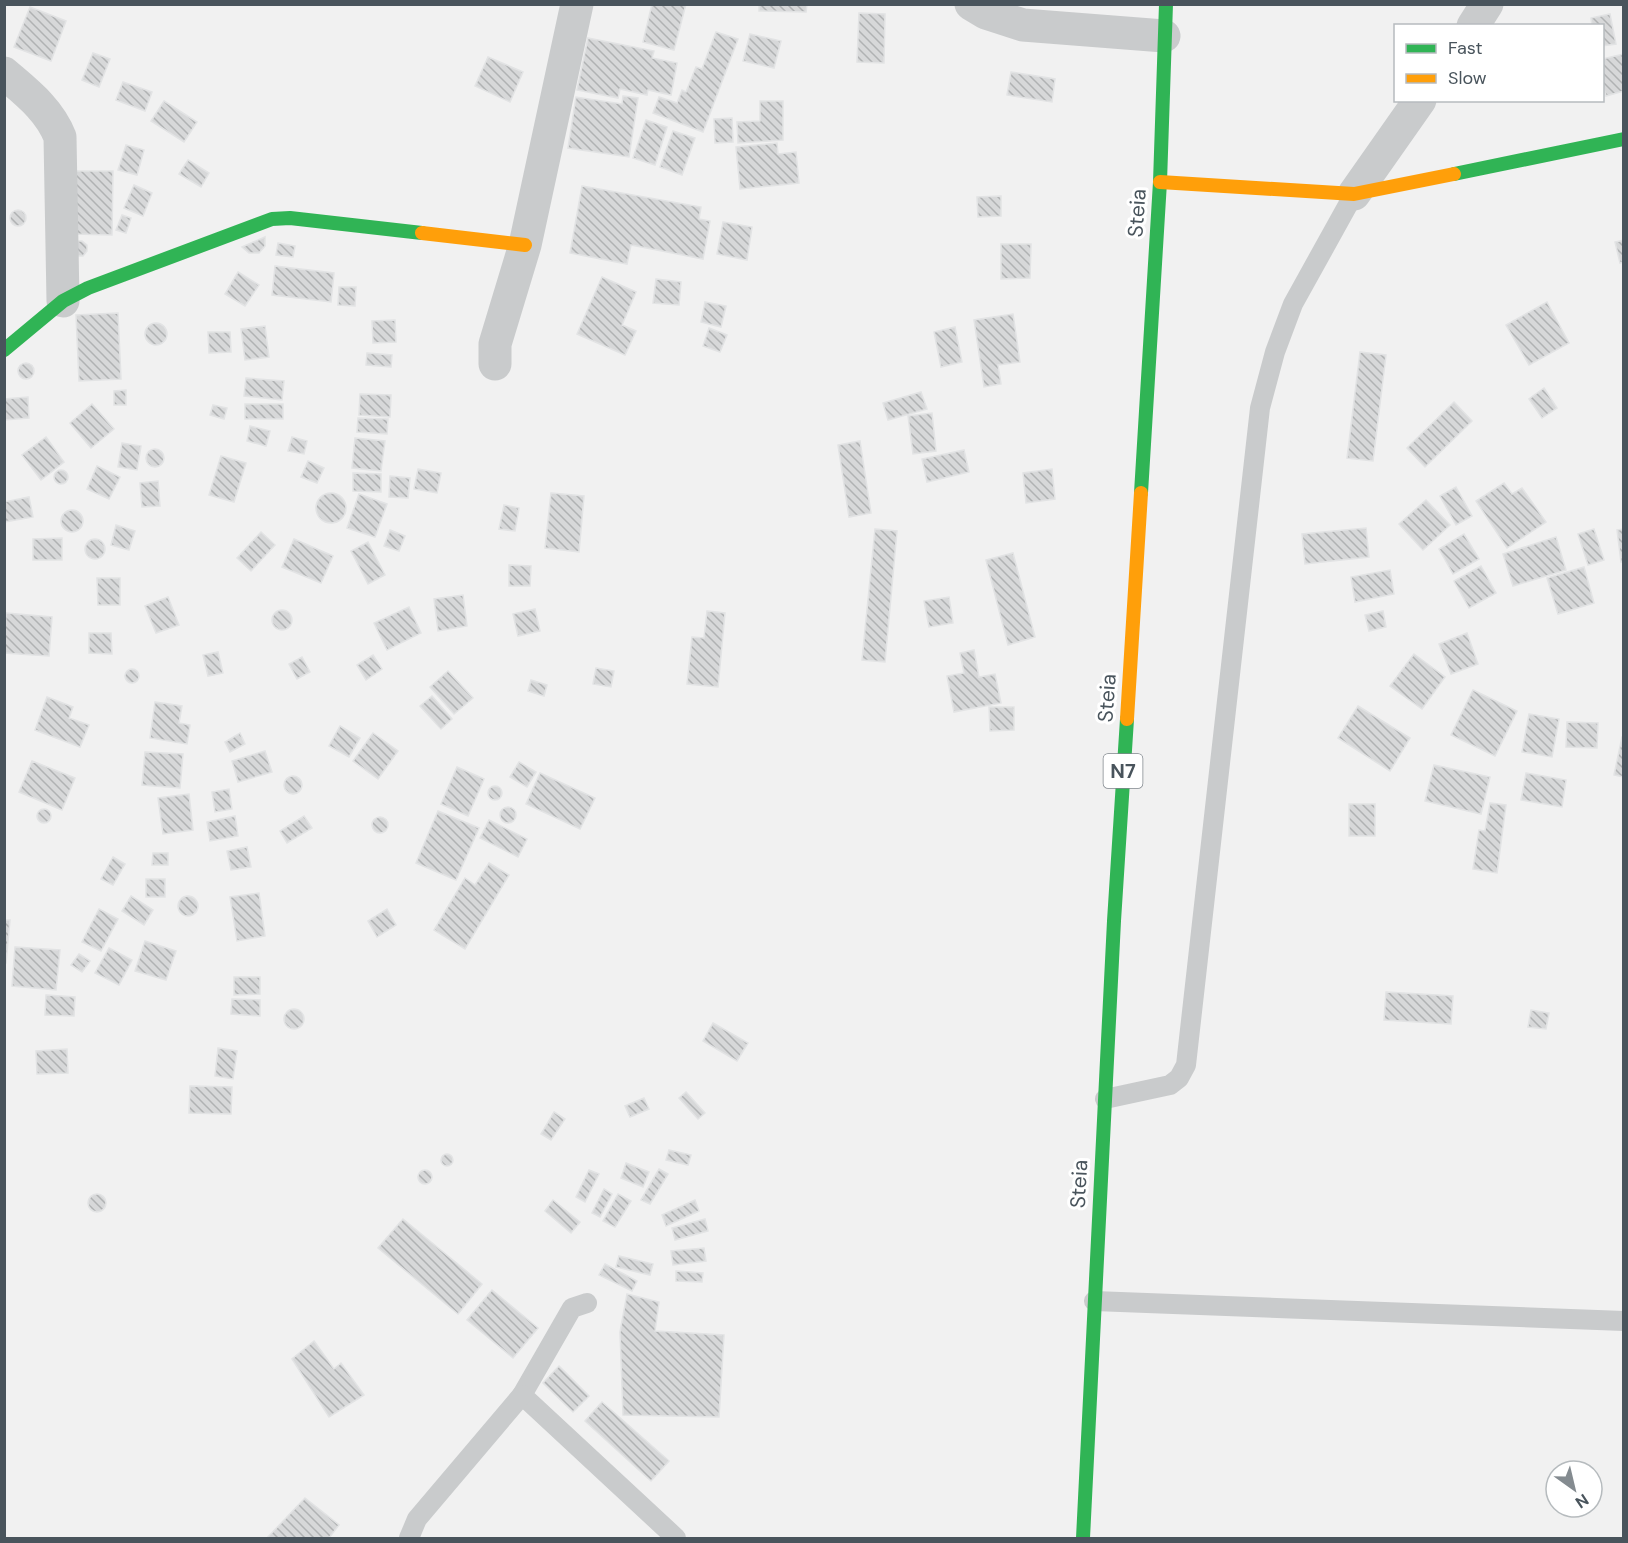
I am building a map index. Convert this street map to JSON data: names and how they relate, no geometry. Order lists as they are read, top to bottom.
{
  "streets": {
    "main road": ["Steia", "N7"]
  },
  "legend": ["Fast", "Slow"],
  "north": "bottom right"
}
